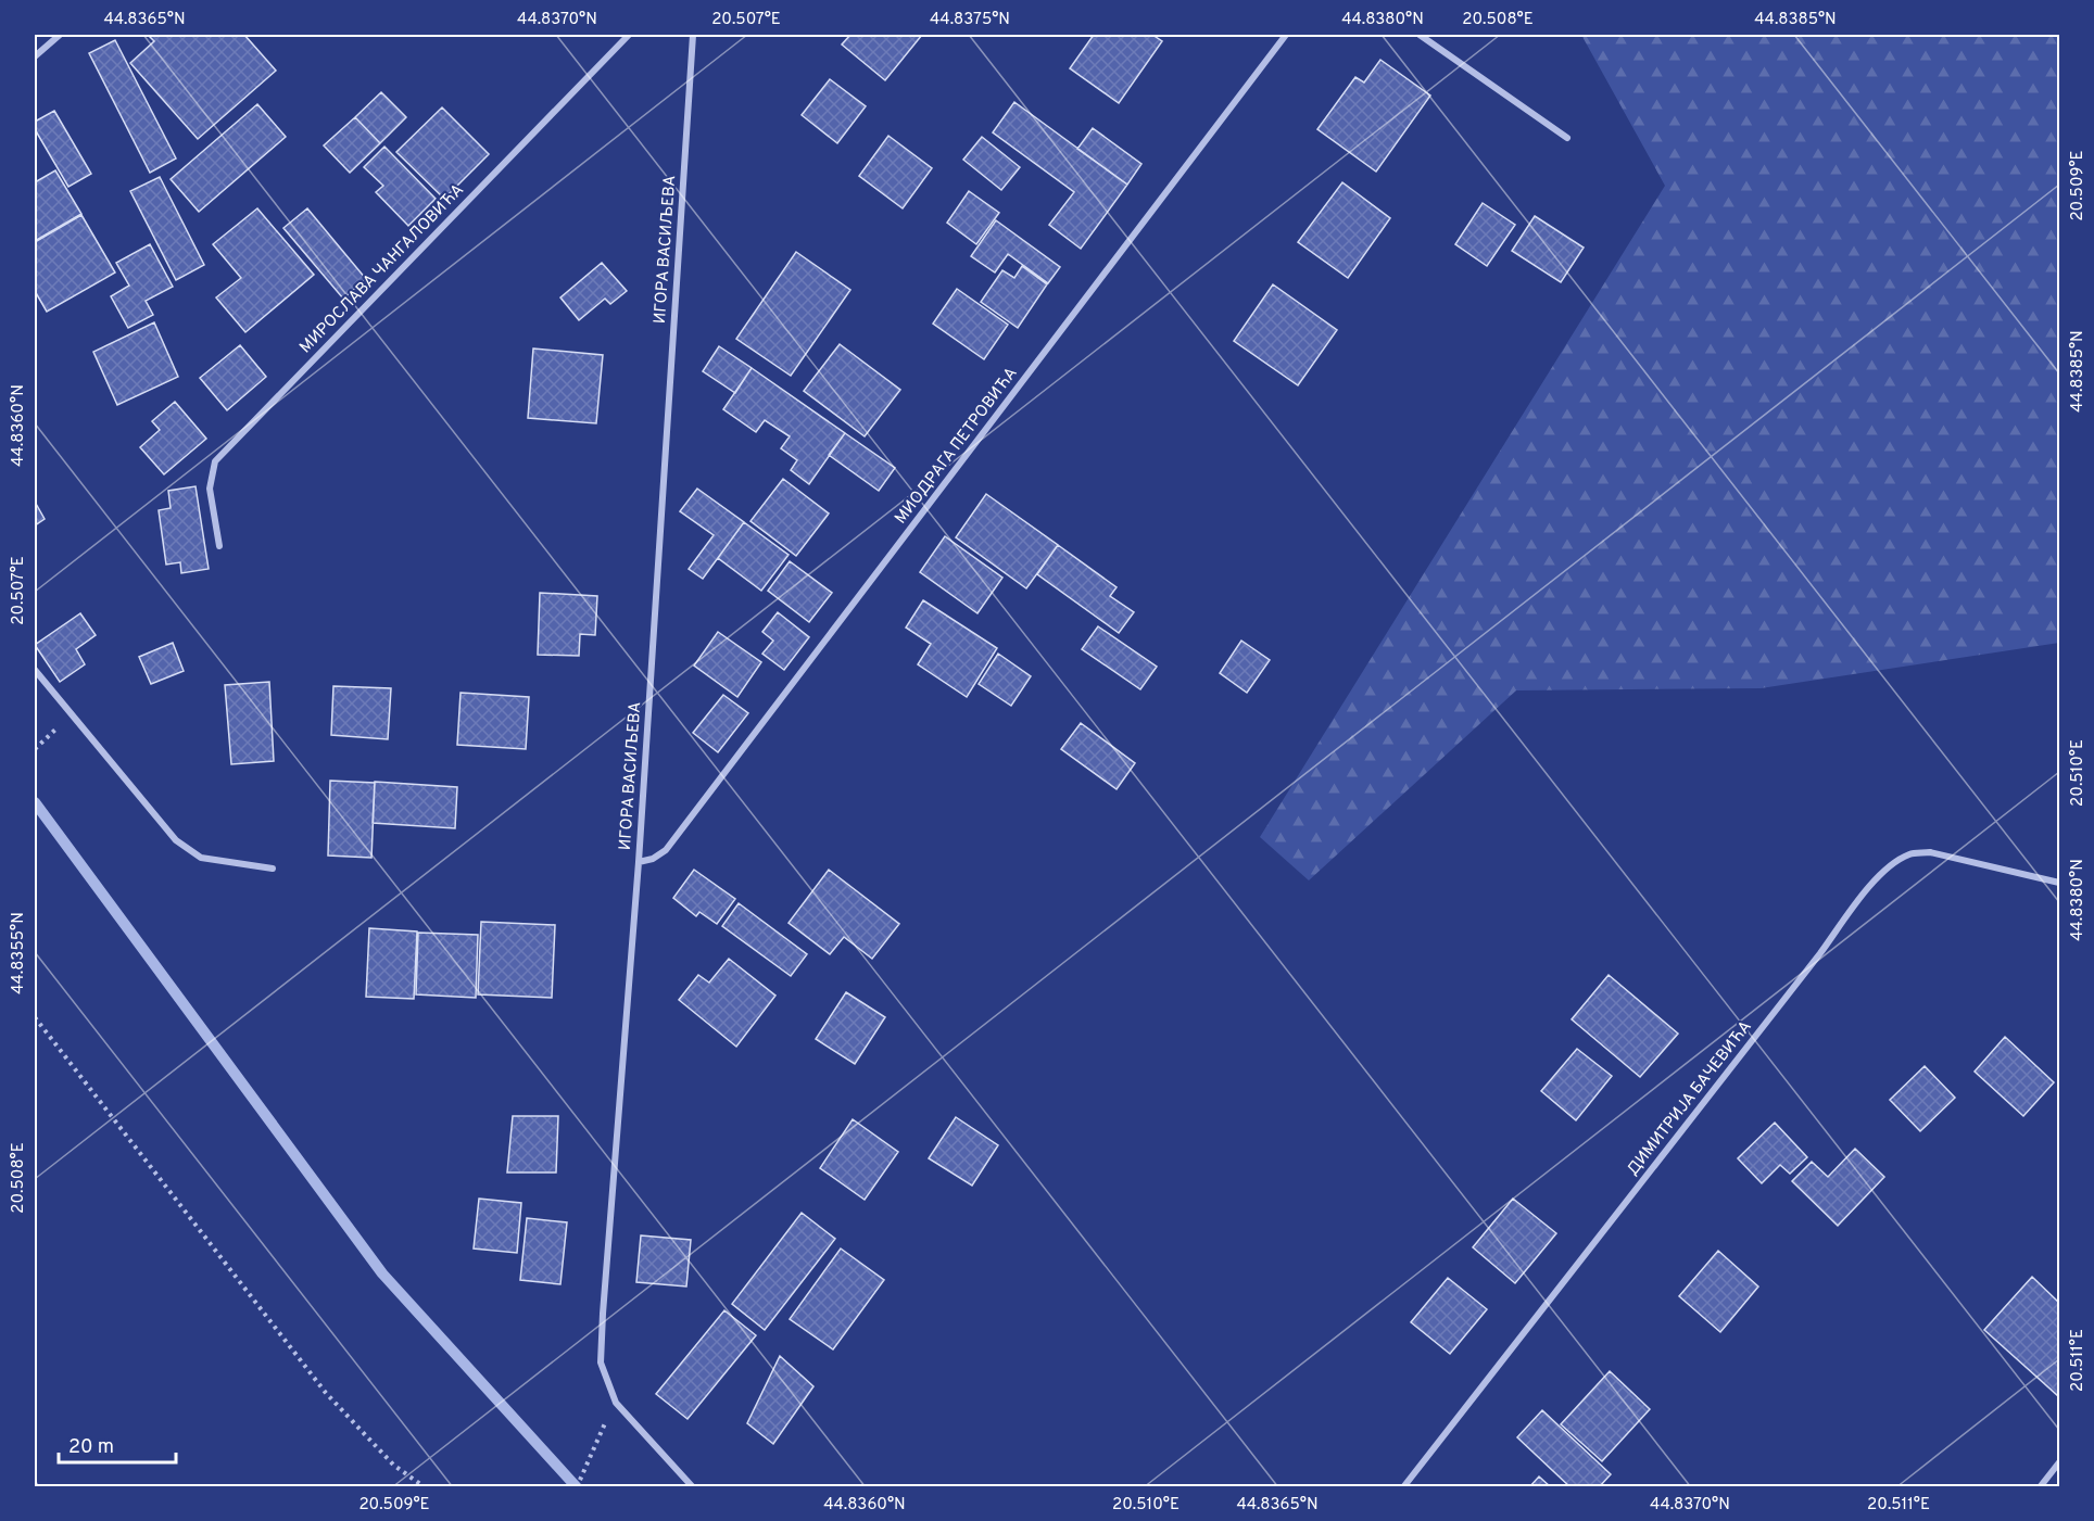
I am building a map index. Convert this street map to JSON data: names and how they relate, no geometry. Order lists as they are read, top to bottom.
{
  "streets": {
    "street": [
      "ИГОРА ВАСИЉЕВА",
      "МИРОСЛАВА ЧАНГАЛОВИЋА",
      "МИОДРАГА ПЕТРОВИЋА",
      "ДИМИТРИЈА БАЧЕВИЋА"
    ]
  },
  "crossings": [
    ["ИГОРА ВАСИЉЕВА", "МИОДРАГА ПЕТРОВИЋА"]
  ],
  "scale_bar": "20 m",
  "coordinates": [
    "44.8365°N",
    "44.8370°N",
    "20.507°E",
    "44.8375°N",
    "44.8380°N",
    "20.508°E",
    "44.8385°N",
    "20.509°E",
    "44.8360°N",
    "20.510°E",
    "44.8355°N",
    "20.511°E"
  ]
}
